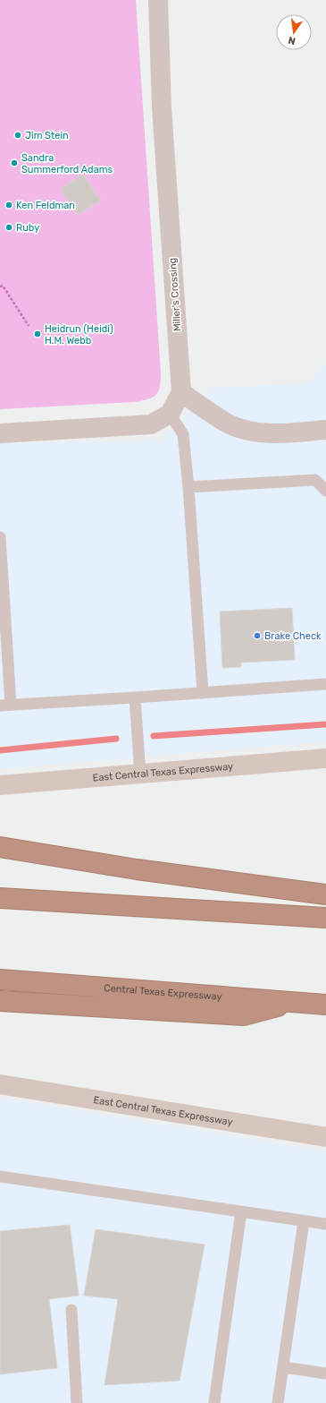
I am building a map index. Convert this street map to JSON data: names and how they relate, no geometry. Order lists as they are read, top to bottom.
{
  "streets": {
    "highway": ["Central Texas Expressway"],
    "main road": ["East Central Texas Expressway"],
    "street": ["Miller's Crossing"]
  },
  "places": [
    "Jim Stein",
    "Sandra Summerford Adams",
    "Ken Feldman",
    "Ruby",
    "Heidrun (Heidi) H.M. Webb",
    "Brake Check"
  ],
  "north": "bottom"
}
